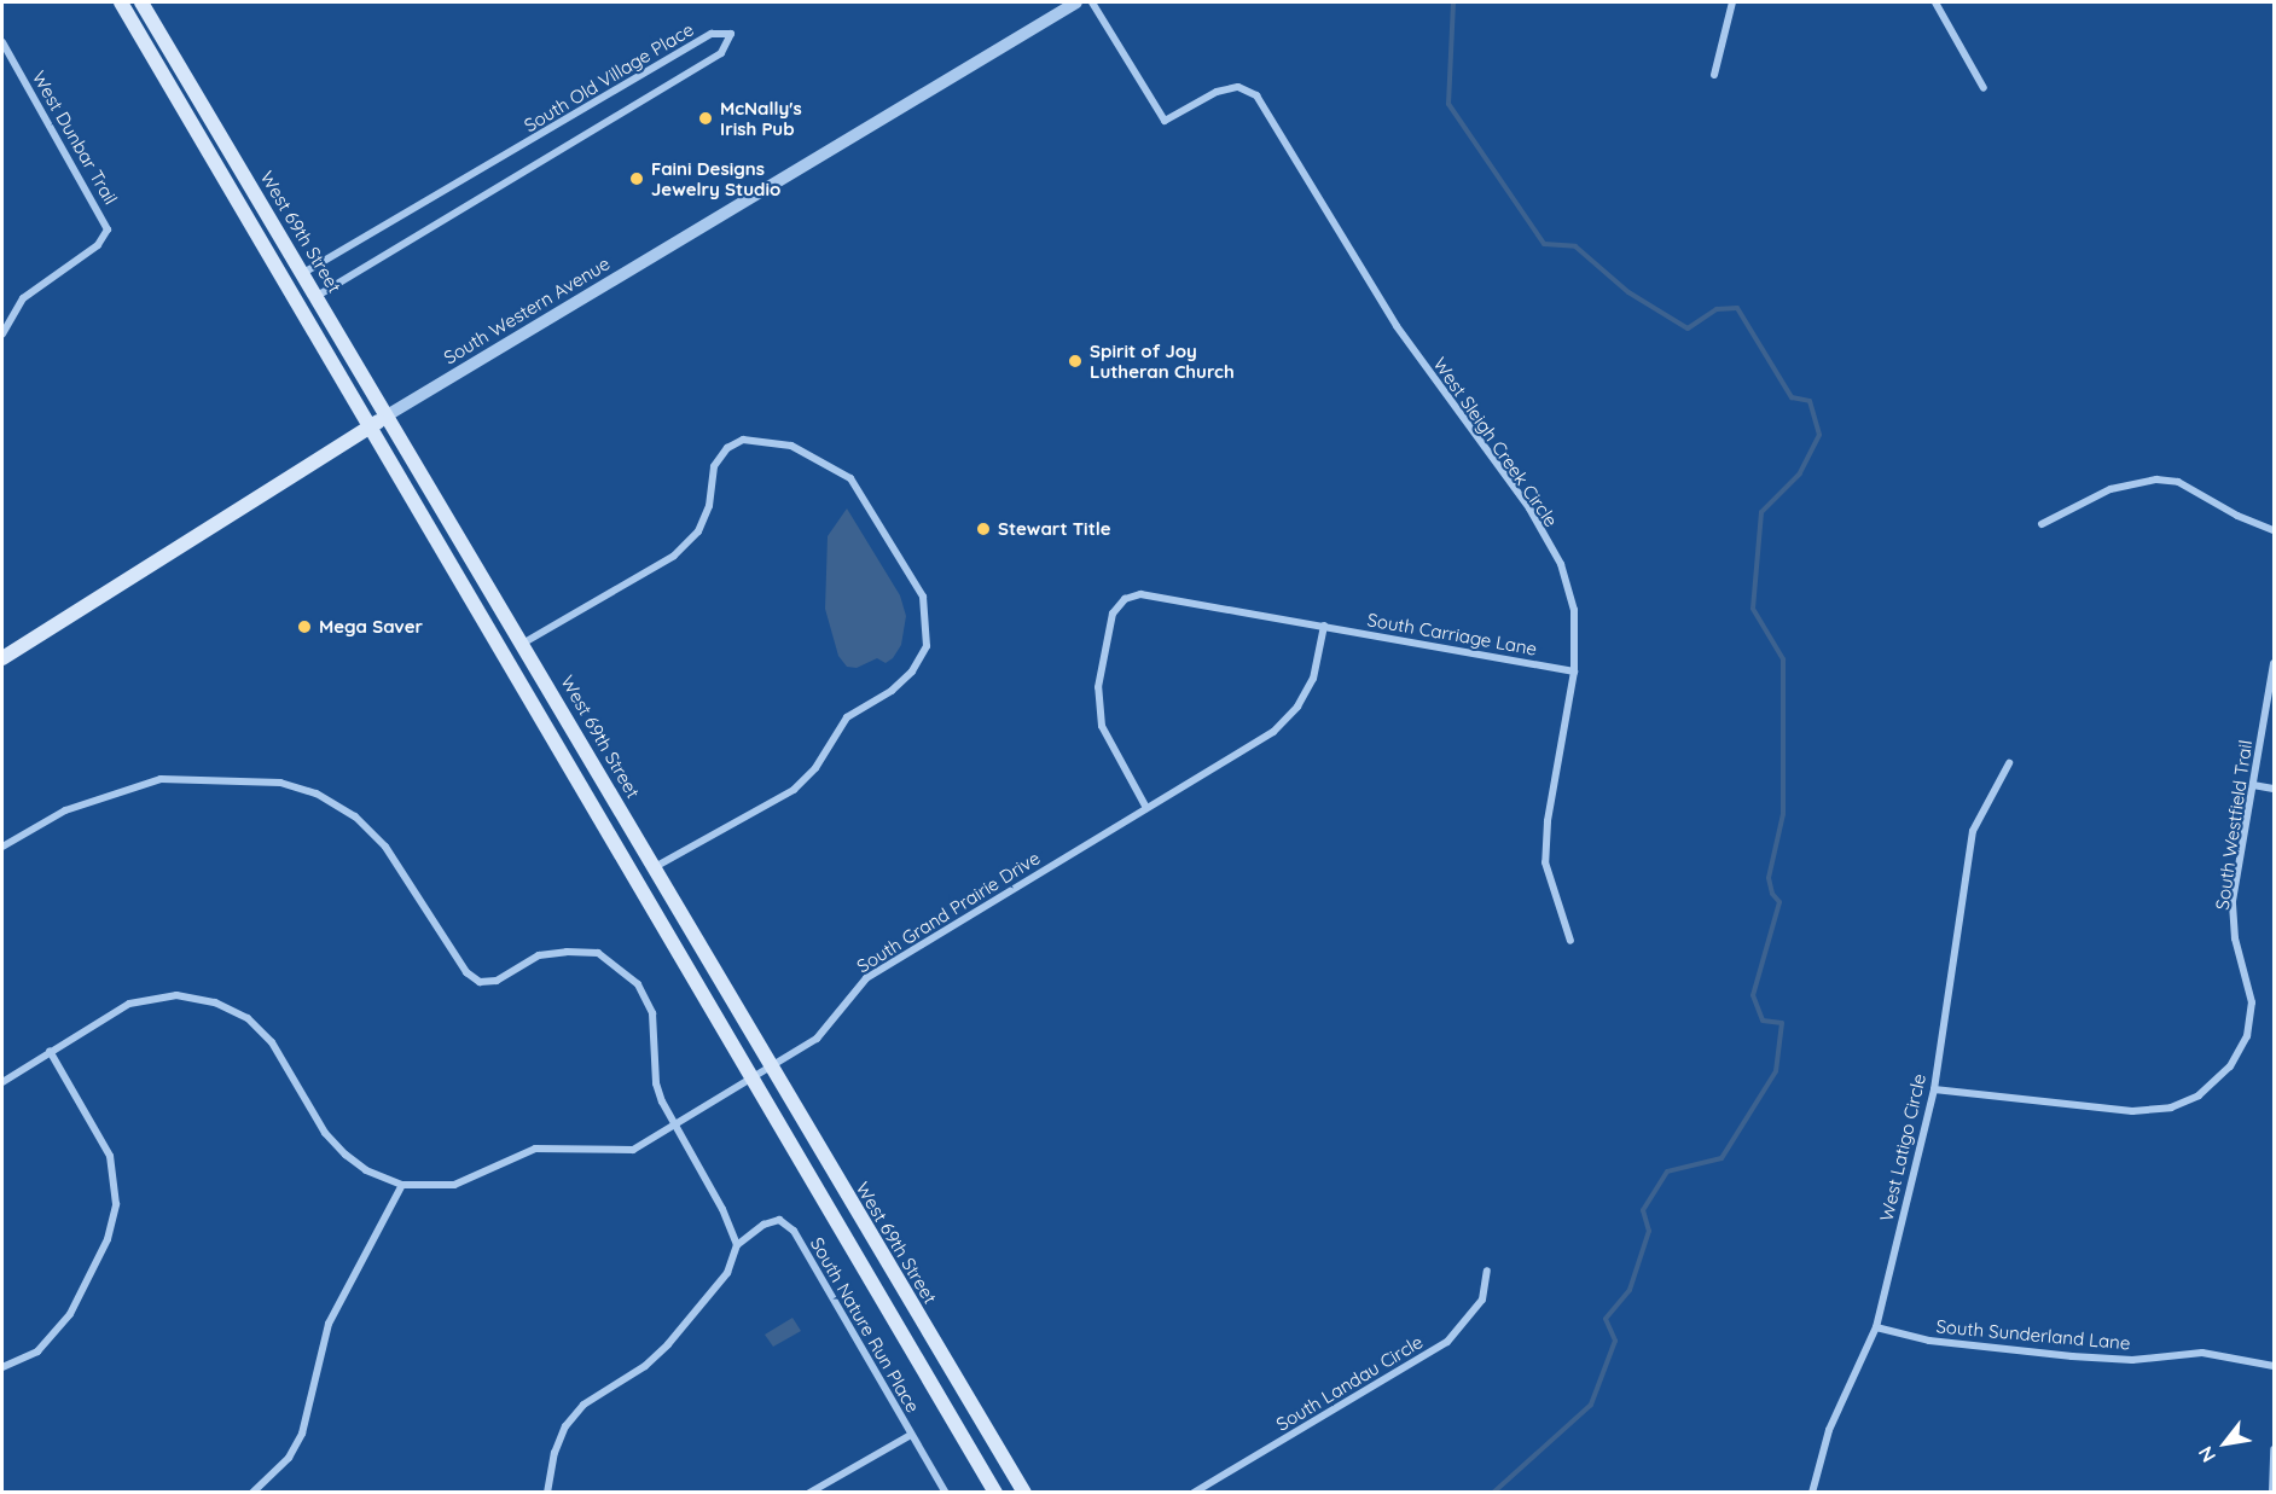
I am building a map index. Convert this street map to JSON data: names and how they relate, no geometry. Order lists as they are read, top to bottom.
{
  "streets": {
    "main road": ["West 69th Street", "South Western Avenue"],
    "street": [
      "South Old Village Place",
      "West Dunbar Trail",
      "West Sleigh Creek Circle",
      "South Carriage Lane",
      "South Westfield Trail",
      "South Grand Prairie Drive",
      "West Latigo Circle",
      "South Nature Run Place",
      "South Sunderland Lane",
      "South Landau Circle"
    ]
  },
  "crossings": [
    ["South Old Village Place", "West 69th Street"],
    ["West 69th Street", "South Western Avenue"],
    ["West 69th Street", "South Grand Prairie Drive"],
    ["West Sleigh Creek Circle", "South Carriage Lane"],
    ["South Carriage Lane", "South Grand Prairie Drive"],
    ["South Westfield Trail", "West Latigo Circle"],
    ["West Latigo Circle", "South Sunderland Lane"]
  ],
  "places": [
    "McNally's Irish Pub",
    "Faini Designs Jewelry Studio",
    "Spirit of Joy Lutheran Church",
    "Stewart Title",
    "Mega Saver"
  ],
  "north": "bottom left"
}
